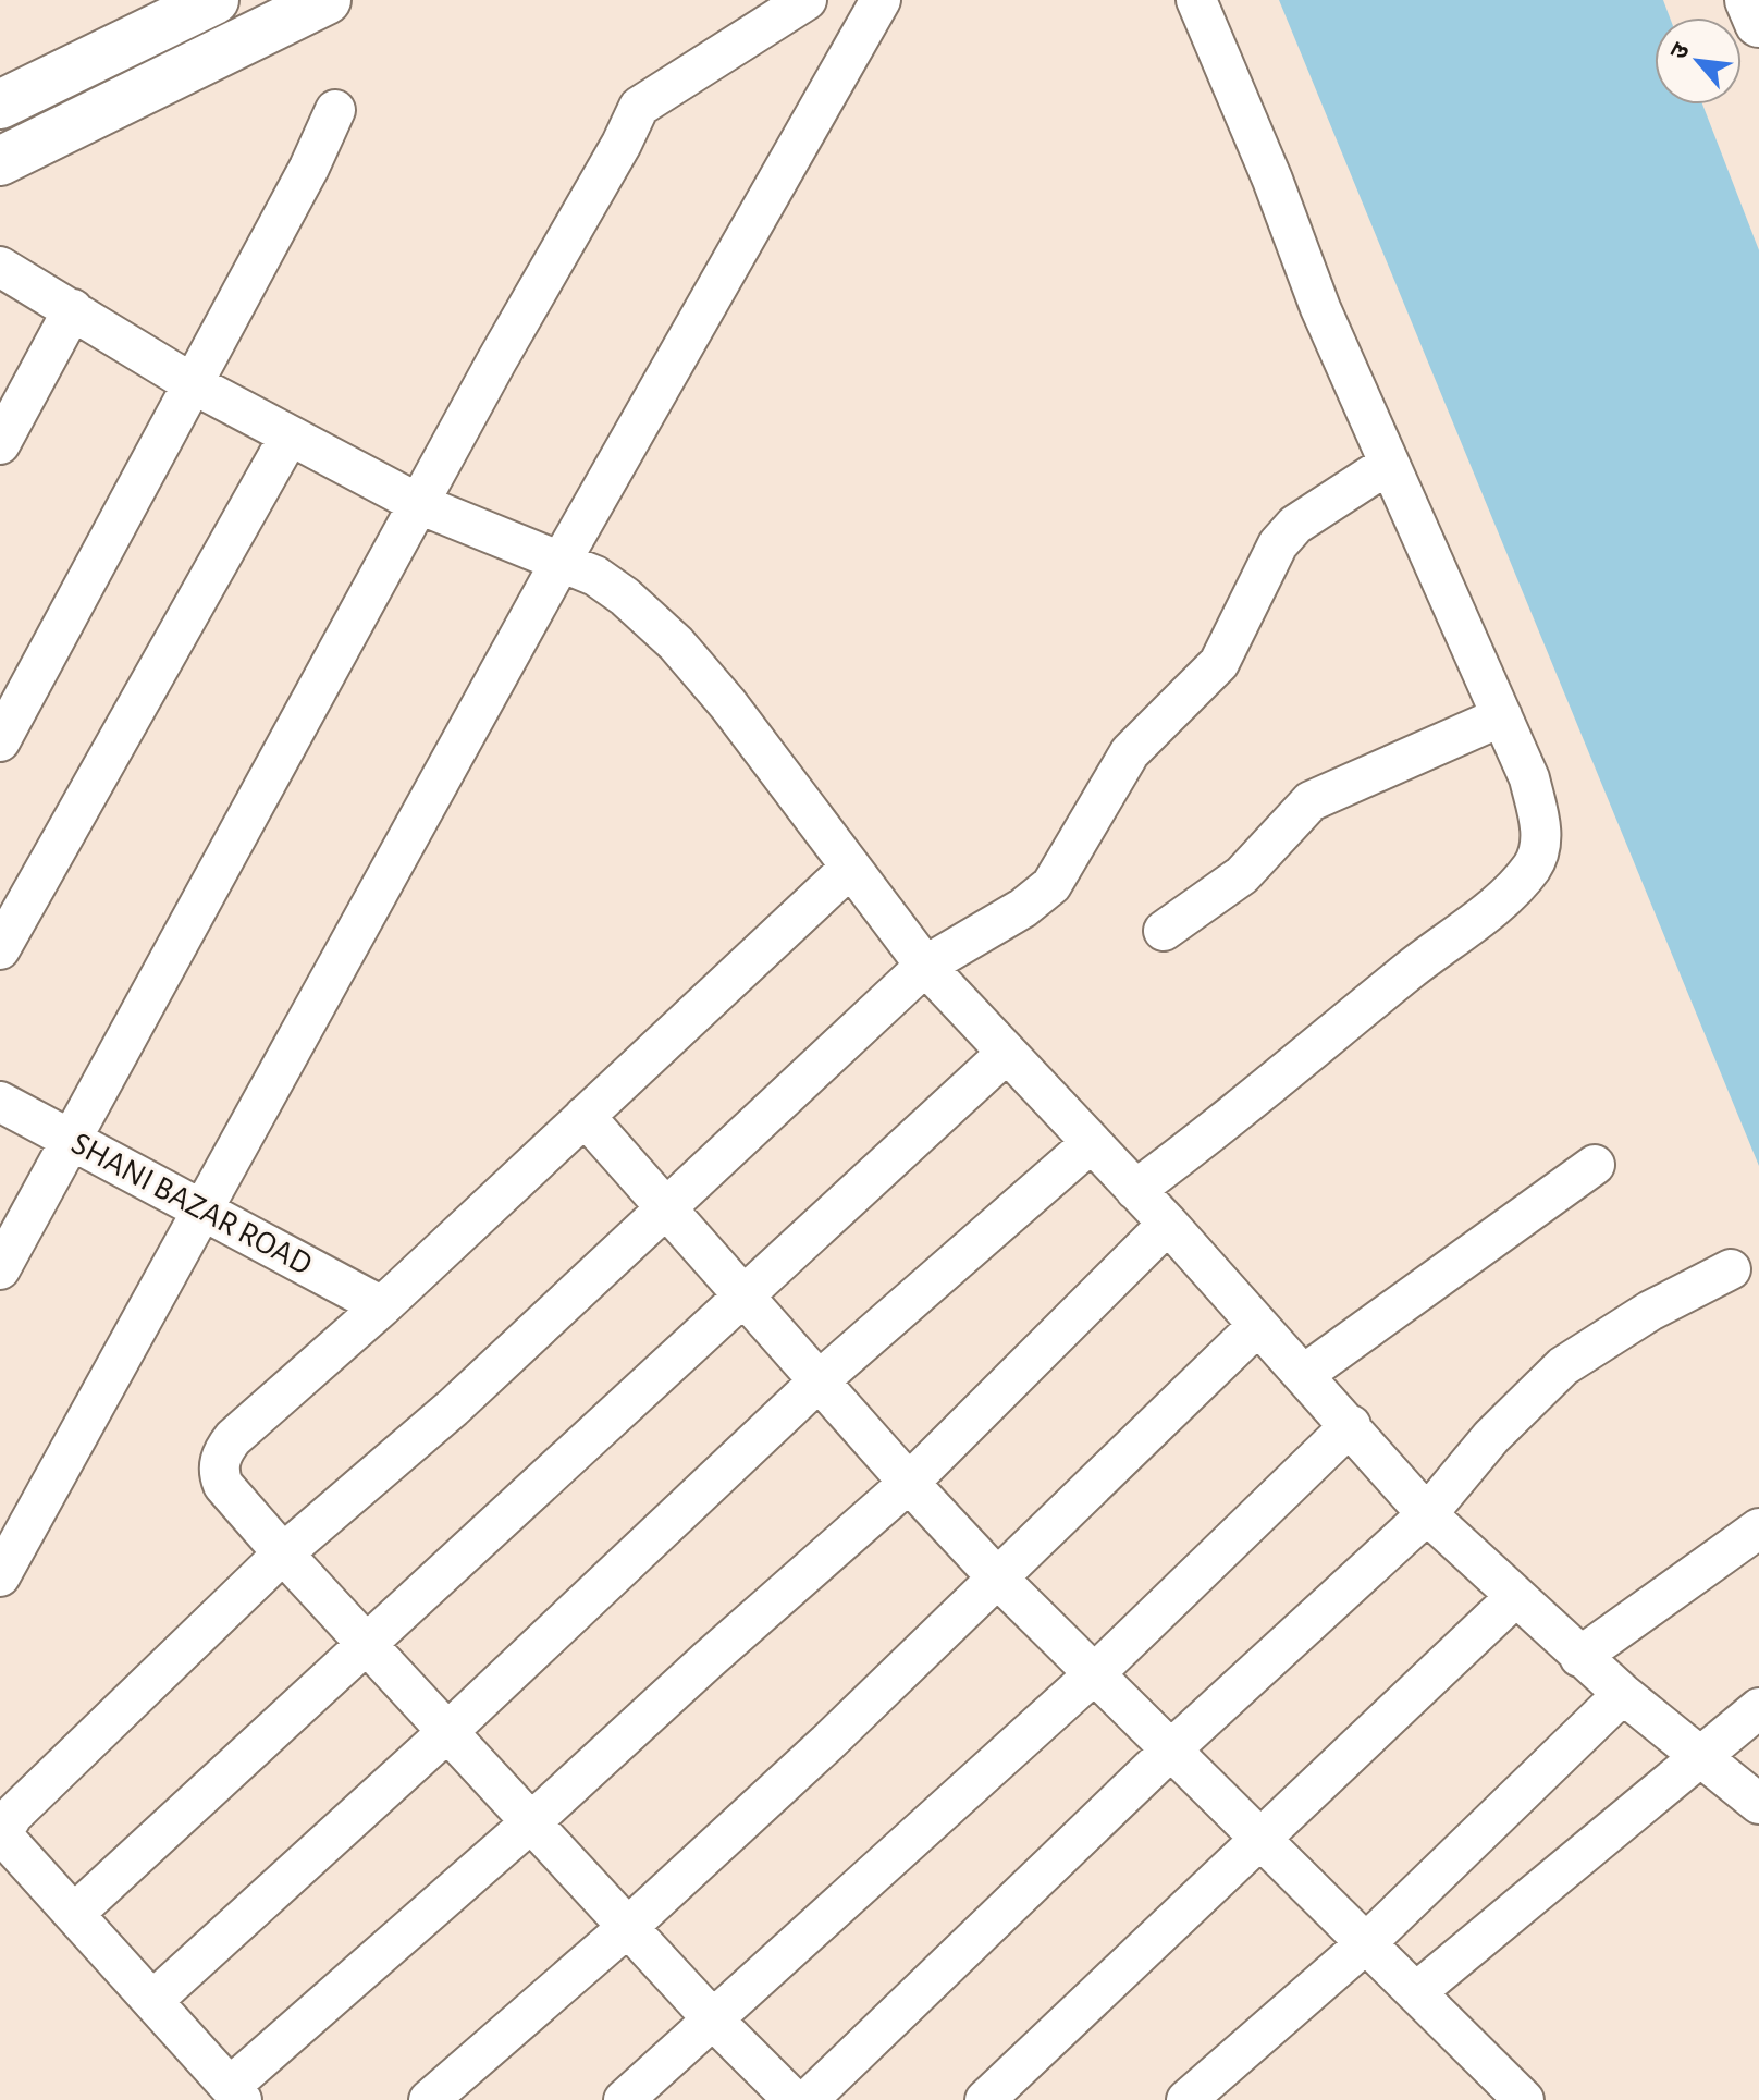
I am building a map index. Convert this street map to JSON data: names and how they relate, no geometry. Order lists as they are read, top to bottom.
{
  "streets": {
    "street": ["SHANI BAZAR ROAD"]
  },
  "north": "top left"
}
